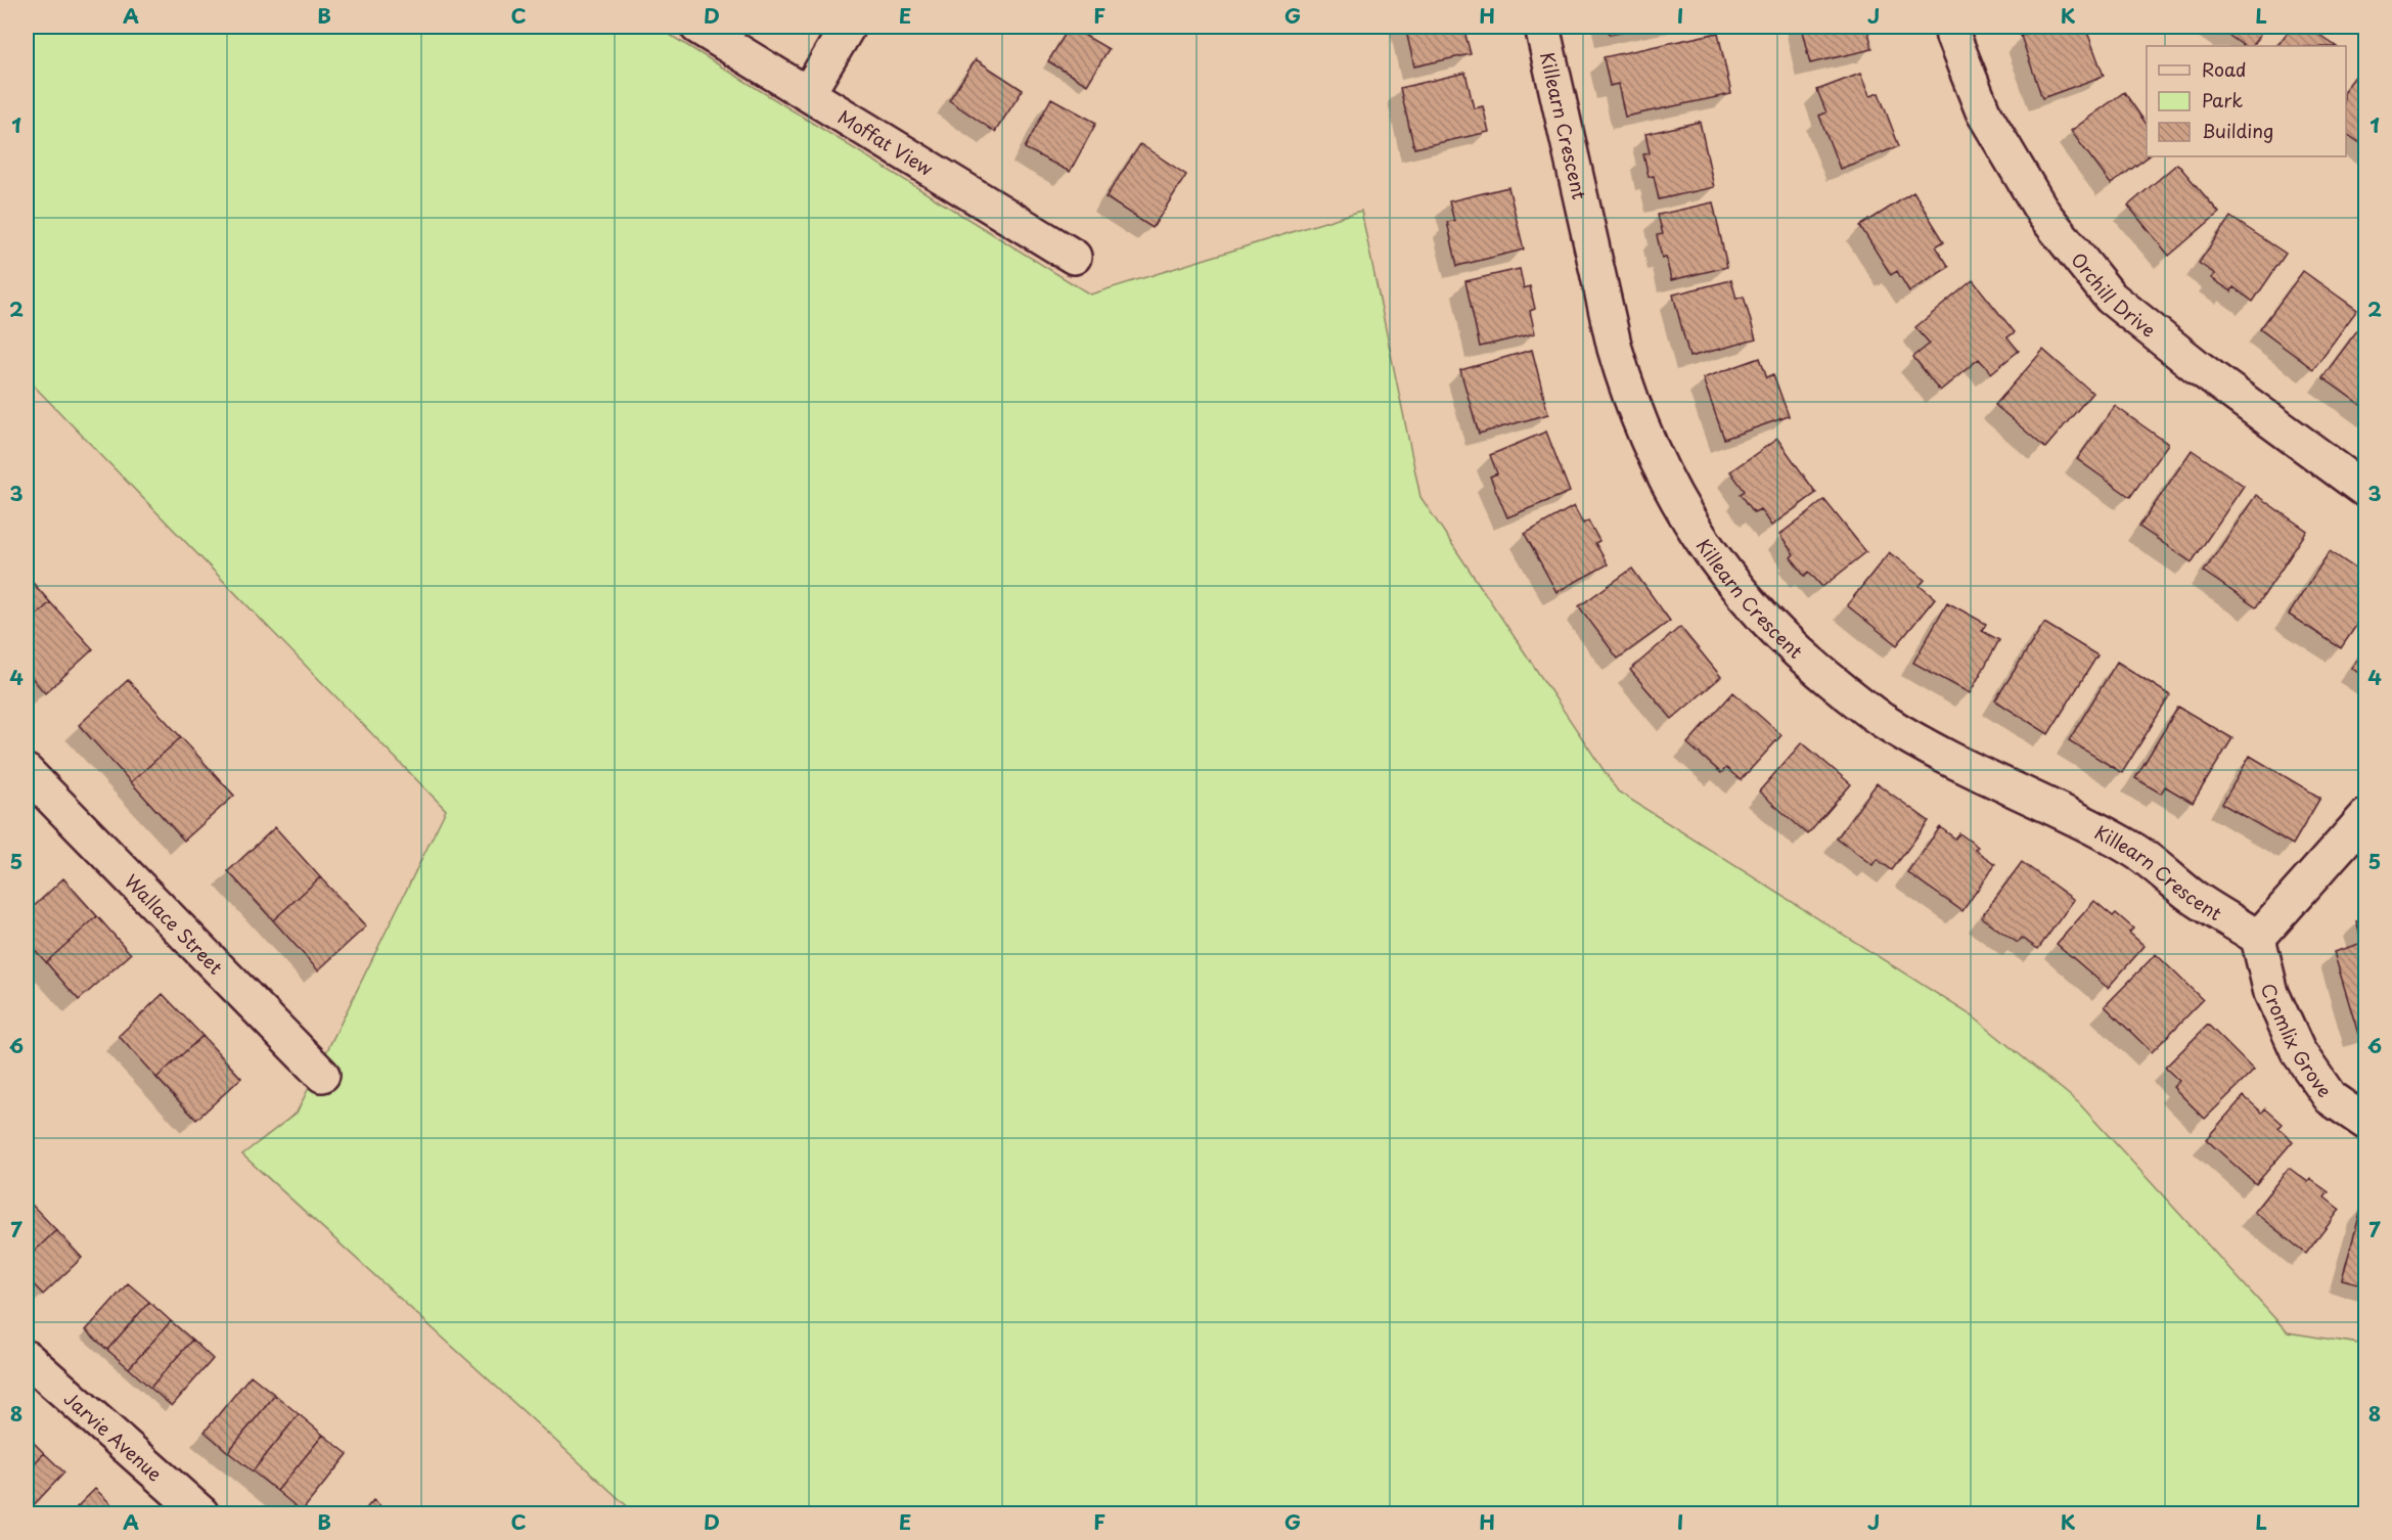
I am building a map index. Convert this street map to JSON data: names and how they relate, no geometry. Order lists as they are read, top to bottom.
{
  "streets": {
    "street": [
      "Killearn Crescent",
      "Moffat View",
      "Orchill Drive",
      "Wallace Street",
      "Cromlix Grove",
      "Jarvie Avenue"
    ]
  },
  "crossings": [
    ["Killearn Crescent", "Cromlix Grove"]
  ],
  "legend": ["Road", "Park", "Building"],
  "grid": {
    "columns": [
      "A",
      "B",
      "C",
      "D",
      "E",
      "F",
      "G",
      "H",
      "I",
      "J",
      "K",
      "L"
    ],
    "rows": [
      "1",
      "2",
      "3",
      "4",
      "5",
      "6",
      "7",
      "8"
    ]
  }
}
